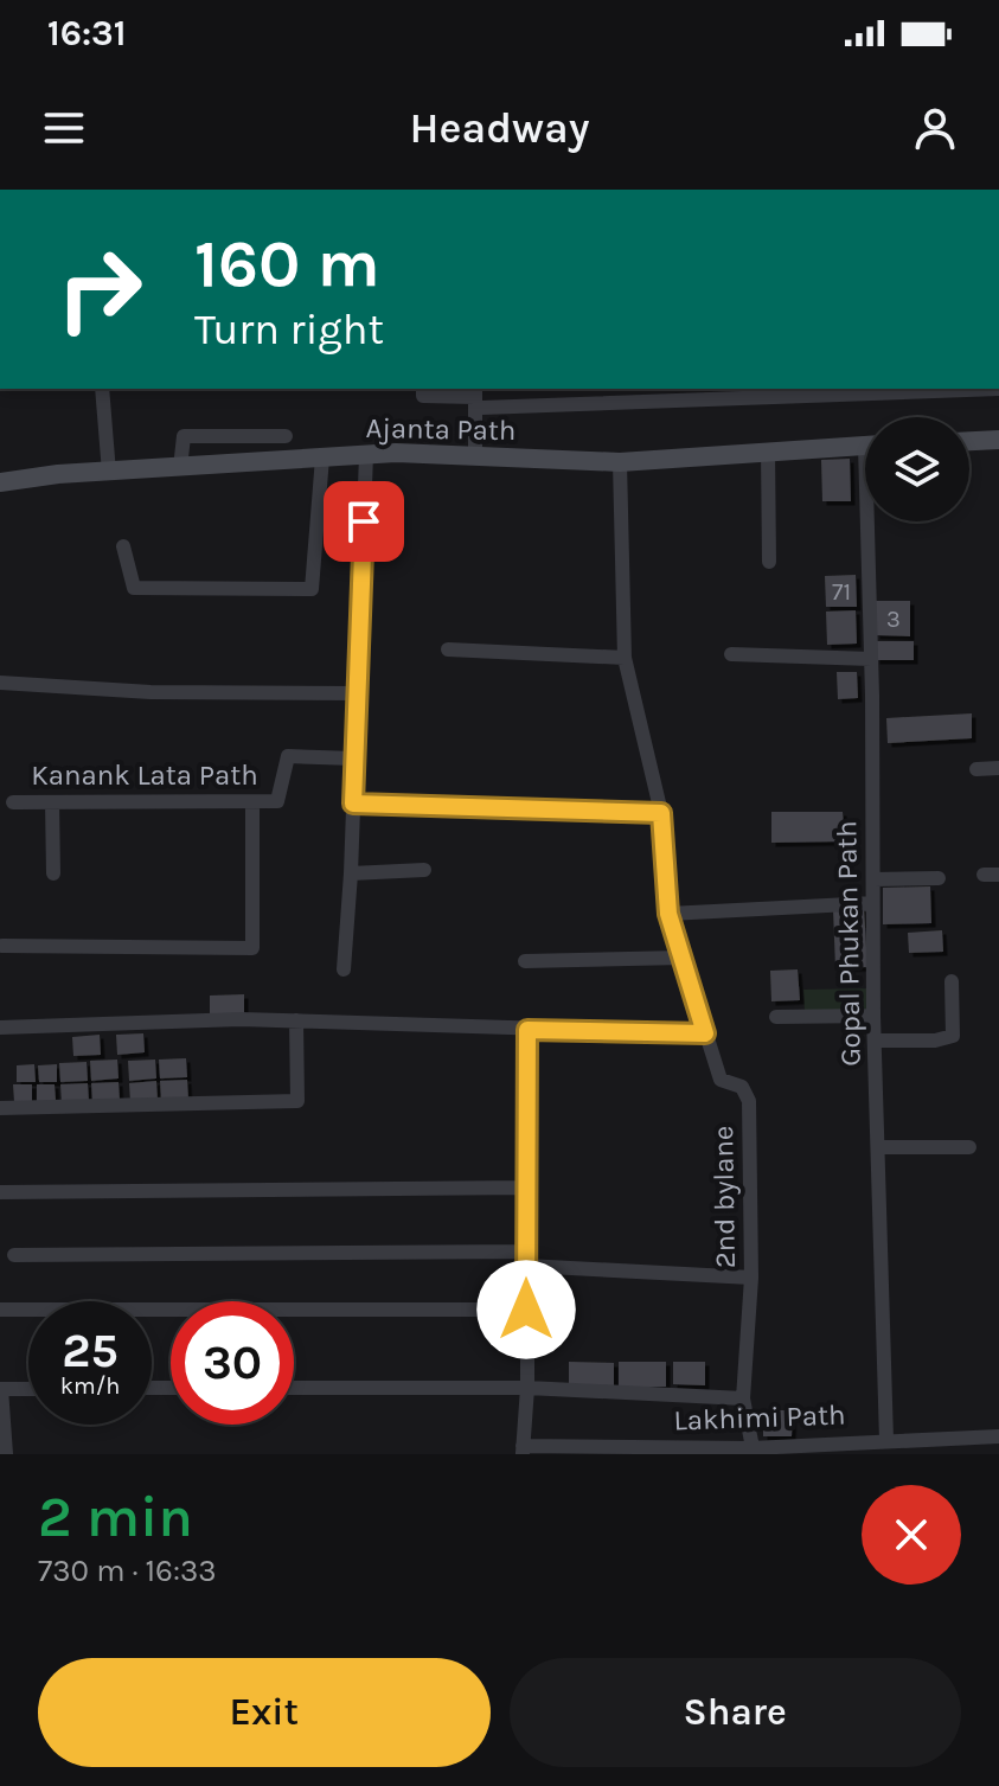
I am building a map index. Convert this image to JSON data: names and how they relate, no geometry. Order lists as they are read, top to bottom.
{
  "streets": {
    "street": [
      "Ajanta Path",
      "Kanank Lata Path",
      "Gopal Phukan Path",
      "2nd bylane",
      "Lakhimi Path"
    ]
  },
  "crossings": [
    ["Ajanta Path", "2nd bylane"],
    ["Gopal Phukan Path", "Lakhimi Path"],
    ["2nd bylane", "Lakhimi Path"]
  ],
  "house_numbers": ["71", "3"],
  "page": {
    "status": "16:31",
    "header": "Headway",
    "turn": ["160 m", "Turn right"],
    "speed": "25 km/h",
    "limit": "30",
    "heading": ["2 min", "730 m · 16:33"],
    "buttons": ["Exit", "Share"]
  }
}
